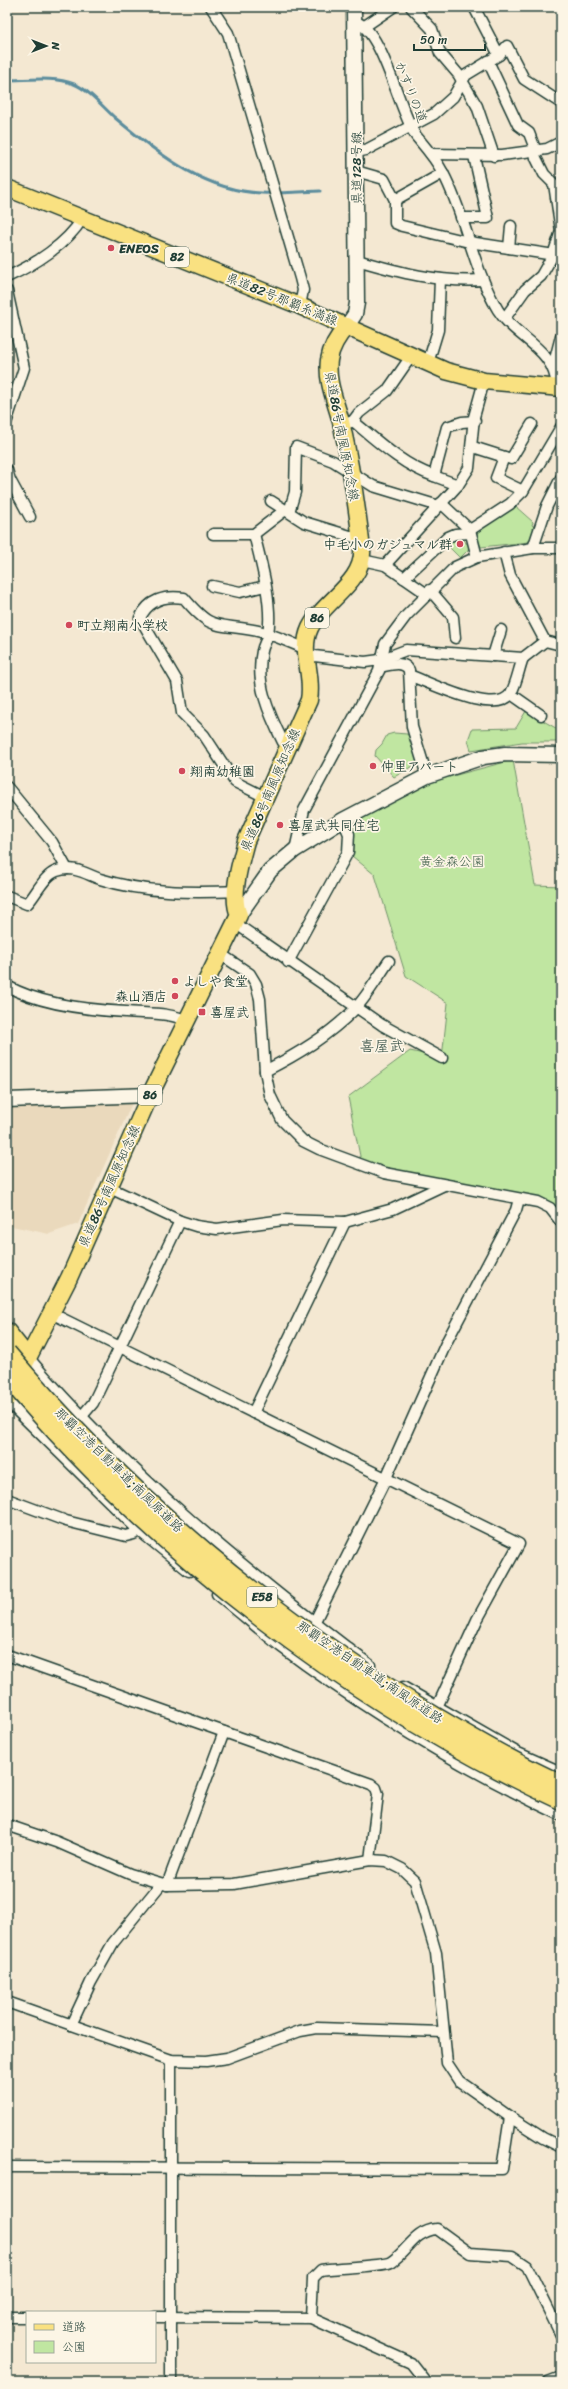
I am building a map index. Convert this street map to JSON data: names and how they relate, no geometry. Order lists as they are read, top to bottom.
{
  "streets": {
    "highway": ["那覇空港自動車道;南風原道路", "E58"],
    "main road": [
      "県道128号線",
      "82",
      "県道82号那覇糸満線",
      "県道86号南風原知念線",
      "86"
    ],
    "street": ["かすりの道"]
  },
  "crossings": [
    ["かすりの道", "県道128号線"],
    ["県道128号線", "県道82号那覇糸満線"],
    ["県道128号線", "県道86号南風原知念線"],
    ["県道82号那覇糸満線", "県道86号南風原知念線"]
  ],
  "districts": ["喜屋武"],
  "parks": ["黄金森公園"],
  "places": {
    "other": [
      "ENEOS",
      "中毛小のガジュマル群",
      "町立翔南小学校",
      "仲里アパート",
      "翔南幼稚園",
      "喜屋武共同住宅",
      "よしや食堂",
      "森山酒店"
    ],
    "transit": ["喜屋武"]
  },
  "legend": ["道路", "公園"],
  "scale_bar": "50 m",
  "north": "right"
}
